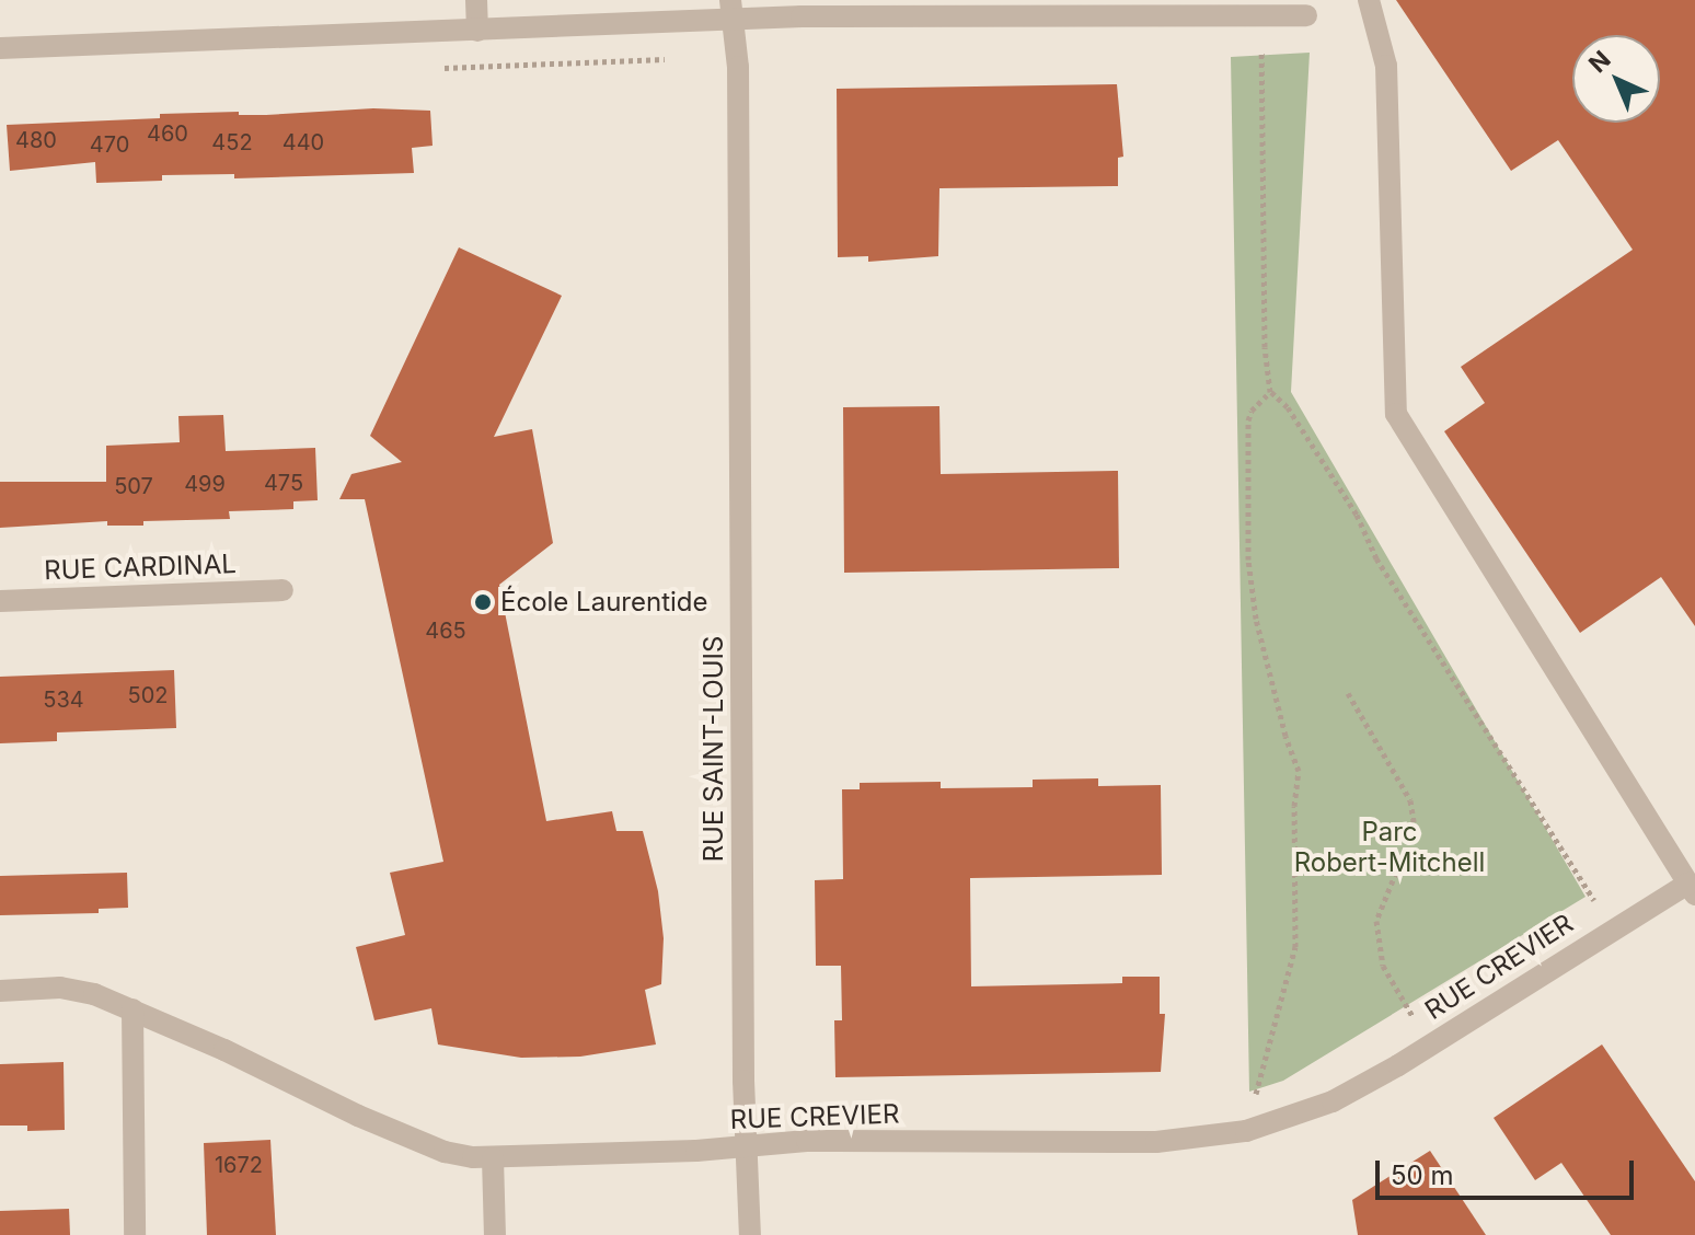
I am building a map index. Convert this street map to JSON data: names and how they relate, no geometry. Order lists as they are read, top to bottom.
{
  "streets": {
    "street": ["RUE CARDINAL", "RUE SAINT-LOUIS", "RUE CREVIER"]
  },
  "crossings": [
    ["RUE SAINT-LOUIS", "RUE CREVIER"]
  ],
  "parks": ["Parc Robert-Mitchell"],
  "places": ["École Laurentide"],
  "house_numbers": [
    "460",
    "480",
    "452",
    "440",
    "470",
    "475",
    "499",
    "507",
    "465",
    "502",
    "534",
    "1672"
  ],
  "scale_bar": "50 m",
  "north": "top left"
}
